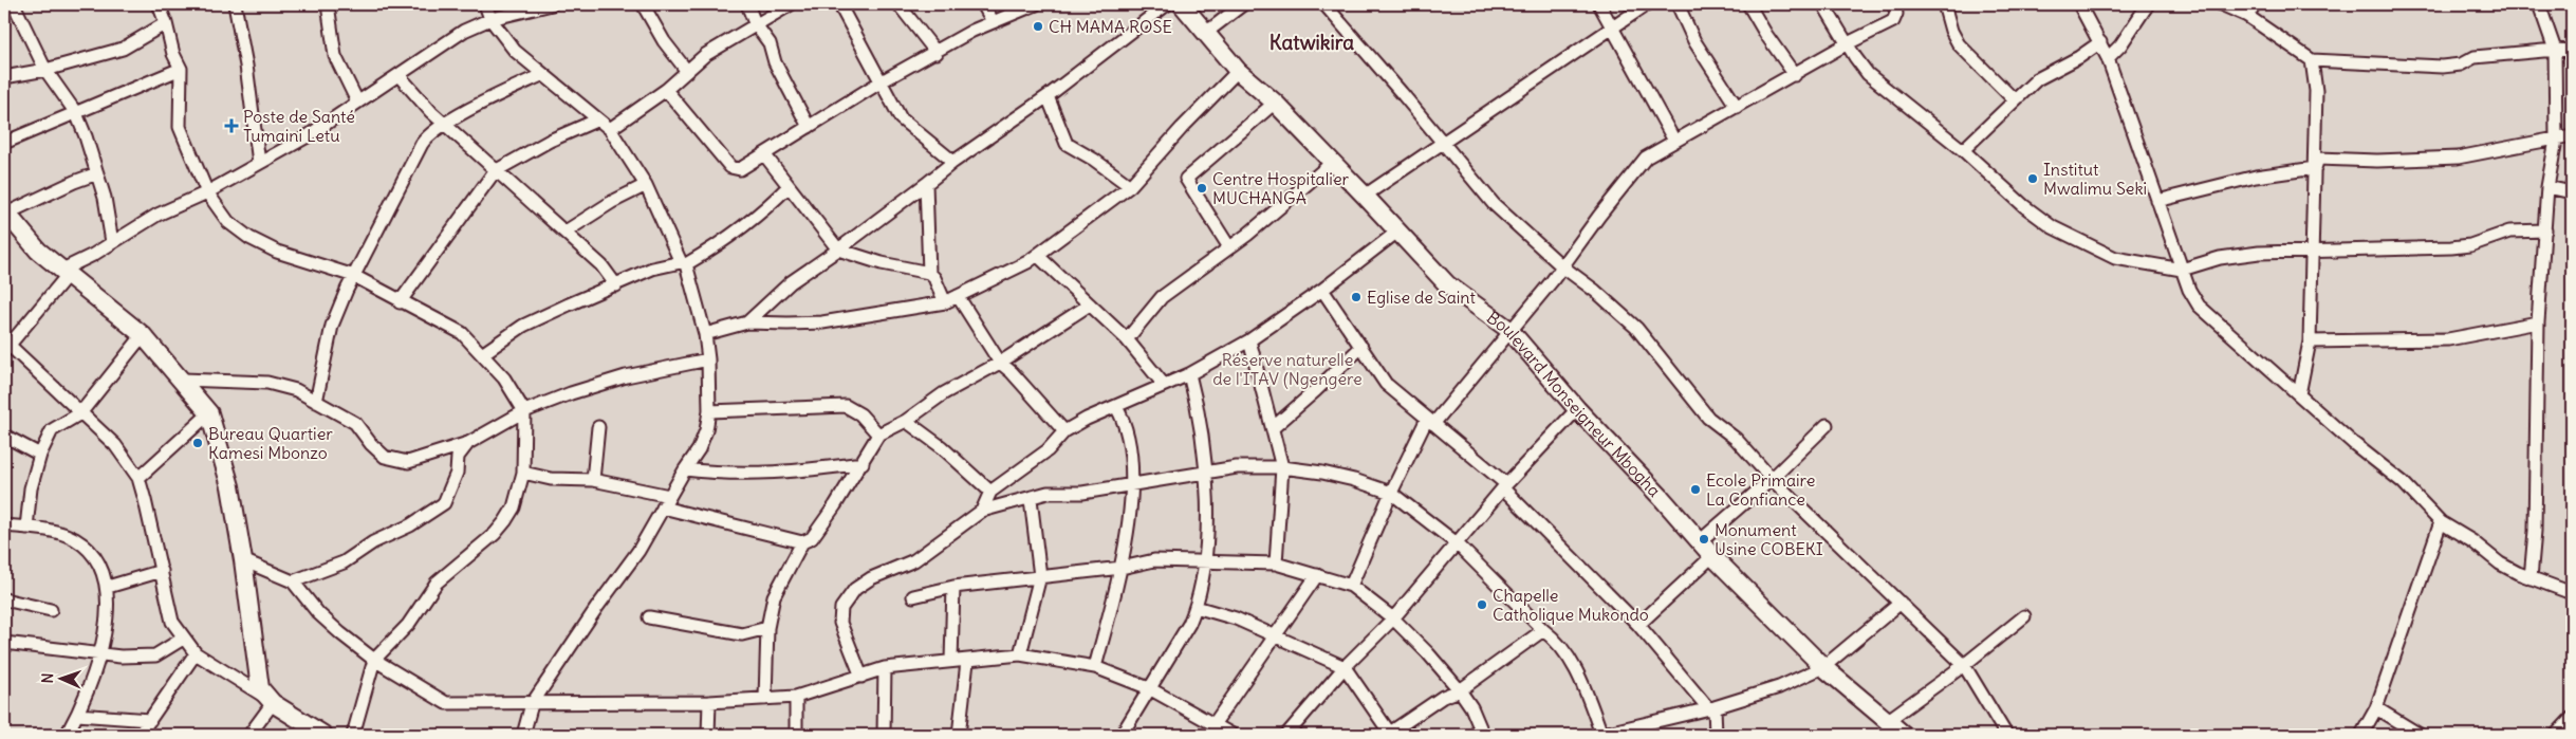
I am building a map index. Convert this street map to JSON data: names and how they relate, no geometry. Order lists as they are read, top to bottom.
{
  "streets": {
    "street": ["Boulevard Monseigneur Mbogha"]
  },
  "districts": ["Katwikira"],
  "parks": ["Réserve naturelle de l'ITAV (Ngengere"],
  "places": {
    "other": [
      "CH MAMA ROSE",
      "Institut Mwalimu Seki",
      "Centre Hospitalier MUCHANGA",
      "Eglise de Saint",
      "Bureau Quartier Kamesi Mbonzo",
      "Ecole Primaire La Confiance",
      "Monument Usine COBEKI",
      "Chapelle Catholique Mukondo"
    ],
    "health": ["Poste de Santé Tumaini Letu"]
  },
  "north": "left"
}
